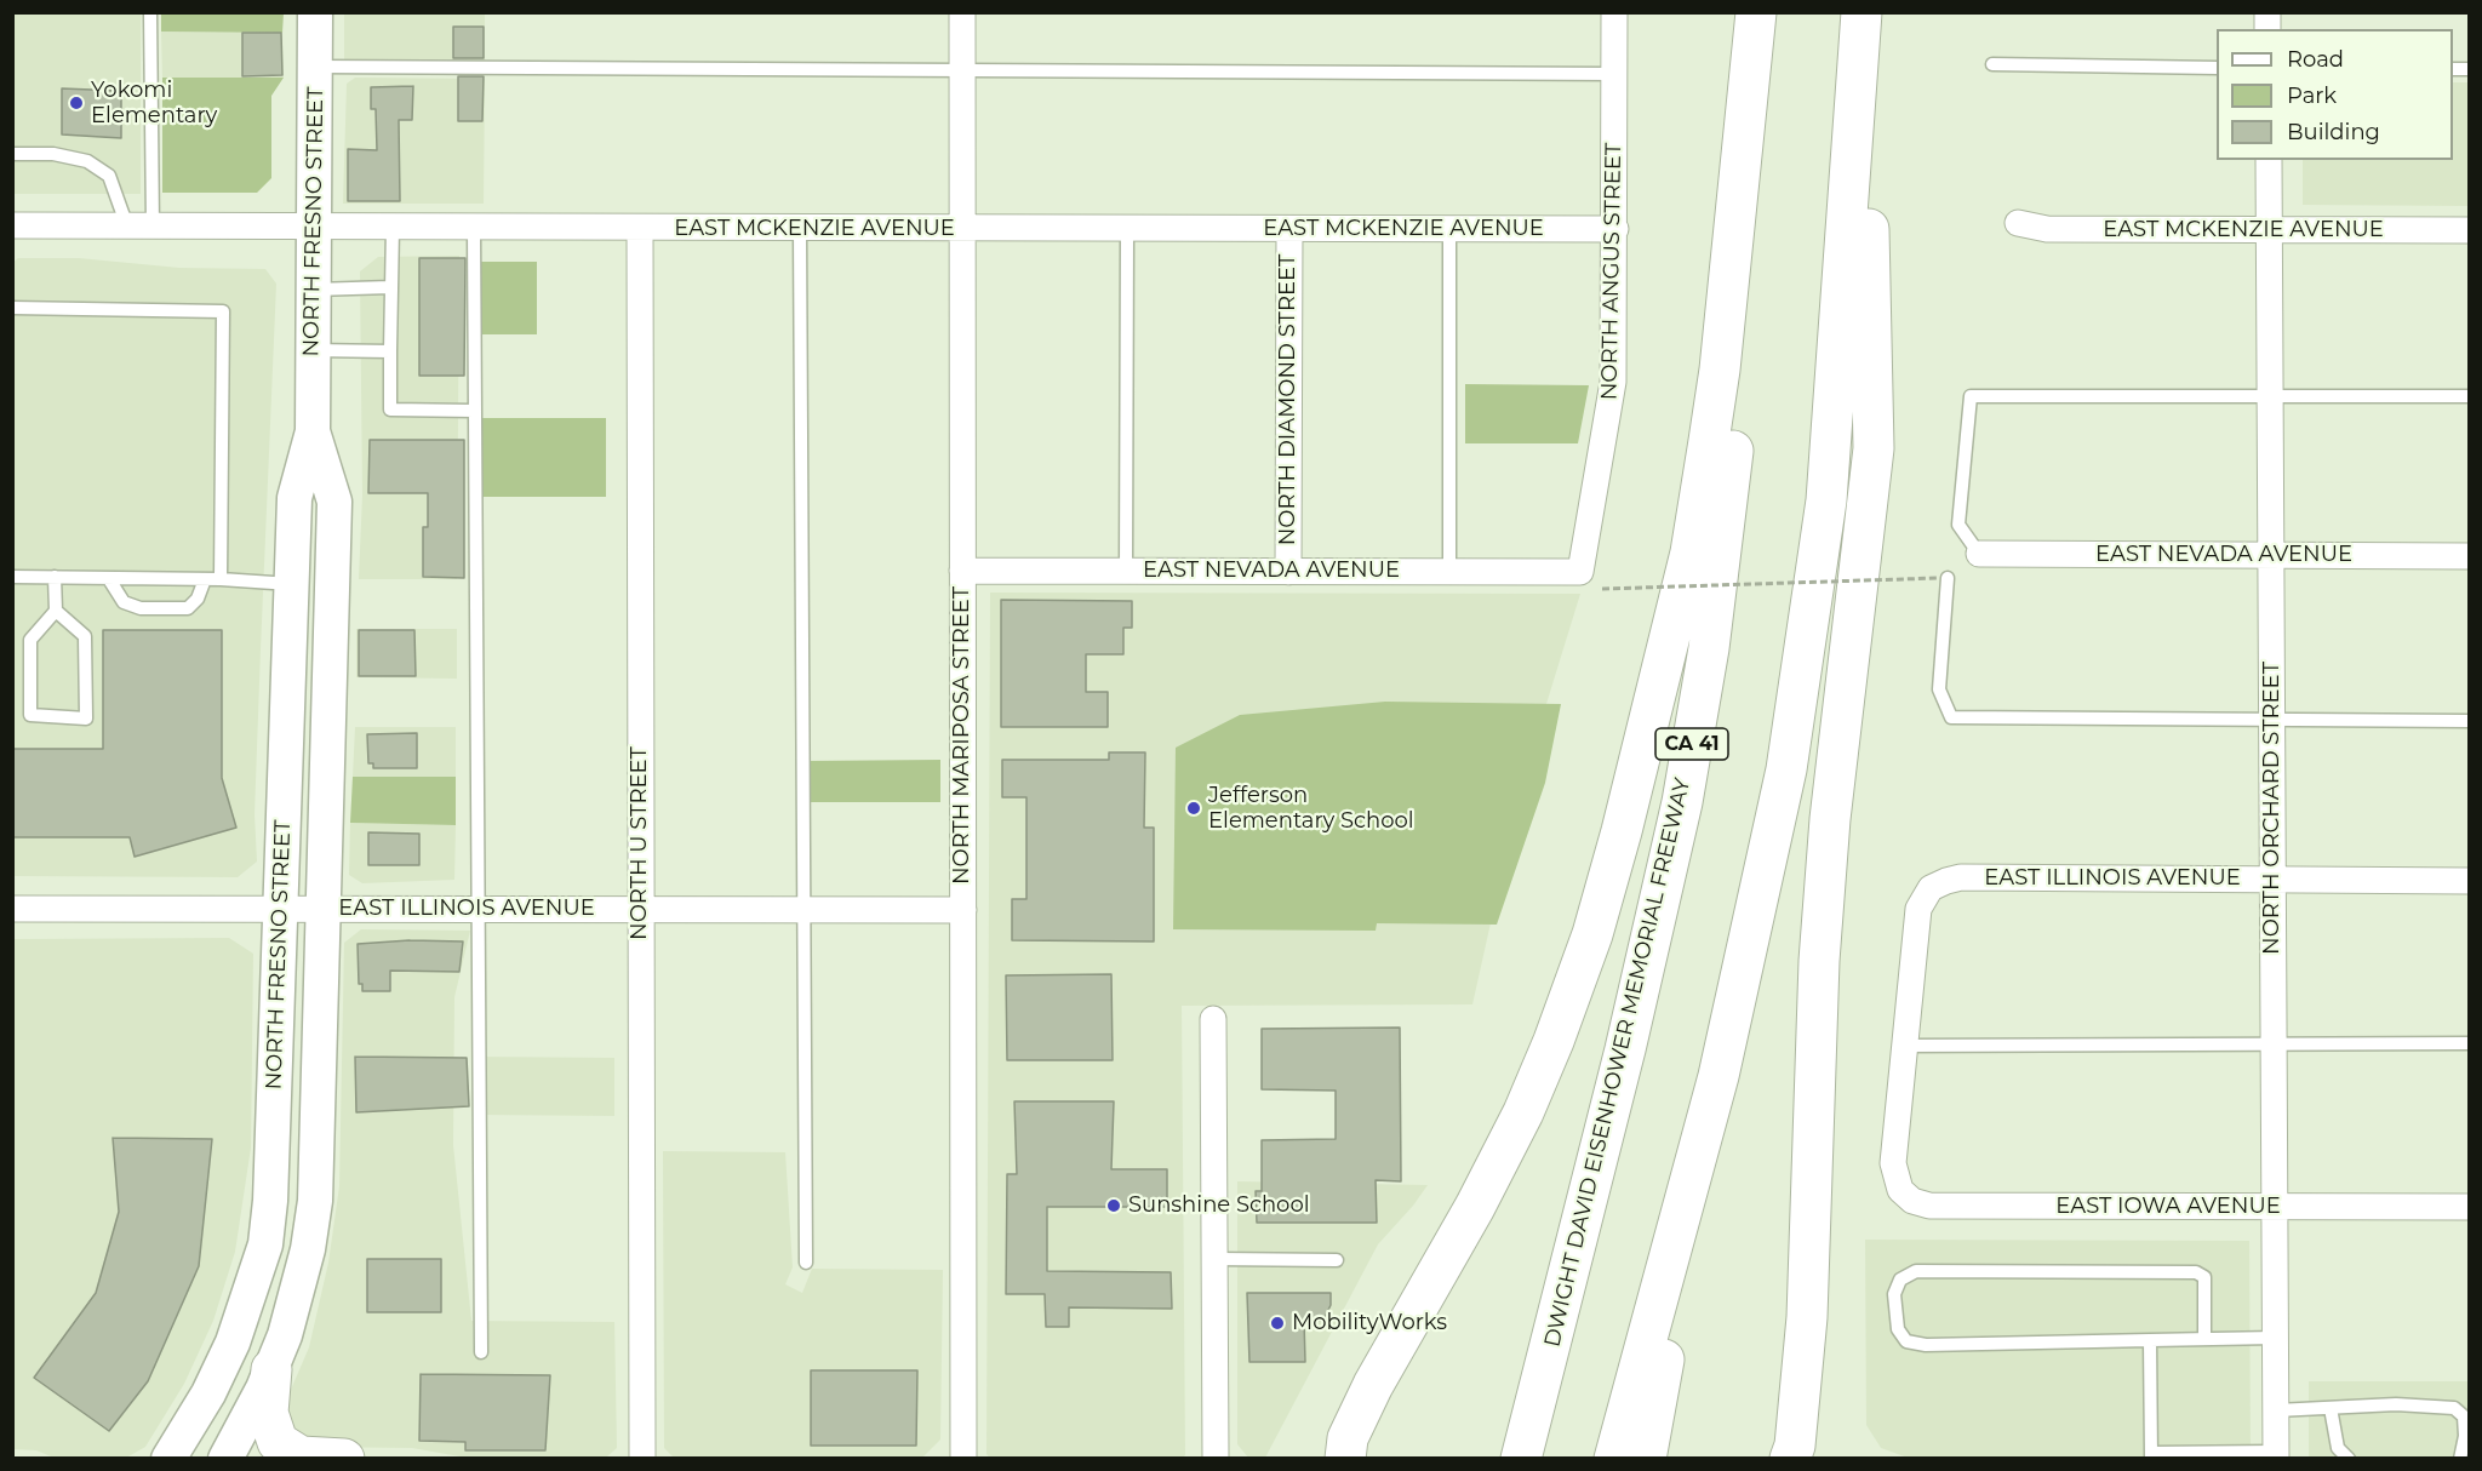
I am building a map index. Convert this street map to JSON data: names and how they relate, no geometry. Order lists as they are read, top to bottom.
{
  "streets": {
    "main road": ["NORTH FRESNO STREET", "CA 41", "DWIGHT DAVID EISENHOWER MEMORIAL FREEWAY"],
    "street": [
      "EAST MCKENZIE AVENUE",
      "NORTH ANGUS STREET",
      "NORTH DIAMOND STREET",
      "EAST NEVADA AVENUE",
      "NORTH MARIPOSA STREET",
      "NORTH ORCHARD STREET",
      "NORTH U STREET",
      "EAST ILLINOIS AVENUE",
      "EAST IOWA AVENUE"
    ]
  },
  "crossings": [
    ["NORTH FRESNO STREET", "EAST MCKENZIE AVENUE"],
    ["NORTH FRESNO STREET", "EAST ILLINOIS AVENUE"],
    ["EAST MCKENZIE AVENUE", "NORTH ANGUS STREET"],
    ["EAST MCKENZIE AVENUE", "NORTH DIAMOND STREET"],
    ["EAST MCKENZIE AVENUE", "NORTH MARIPOSA STREET"],
    ["EAST MCKENZIE AVENUE", "NORTH ORCHARD STREET"],
    ["EAST MCKENZIE AVENUE", "NORTH U STREET"],
    ["NORTH ANGUS STREET", "EAST NEVADA AVENUE"],
    ["NORTH DIAMOND STREET", "EAST NEVADA AVENUE"],
    ["EAST NEVADA AVENUE", "NORTH MARIPOSA STREET"],
    ["EAST NEVADA AVENUE", "NORTH ORCHARD STREET"],
    ["NORTH MARIPOSA STREET", "EAST ILLINOIS AVENUE"],
    ["NORTH ORCHARD STREET", "EAST ILLINOIS AVENUE"],
    ["NORTH ORCHARD STREET", "EAST IOWA AVENUE"],
    ["NORTH U STREET", "EAST ILLINOIS AVENUE"],
    ["EAST ILLINOIS AVENUE", "EAST IOWA AVENUE"]
  ],
  "places": [
    "Yokomi Elementary",
    "Jefferson Elementary School",
    "Sunshine School",
    "MobilityWorks"
  ],
  "legend": ["Road", "Park", "Building"]
}
